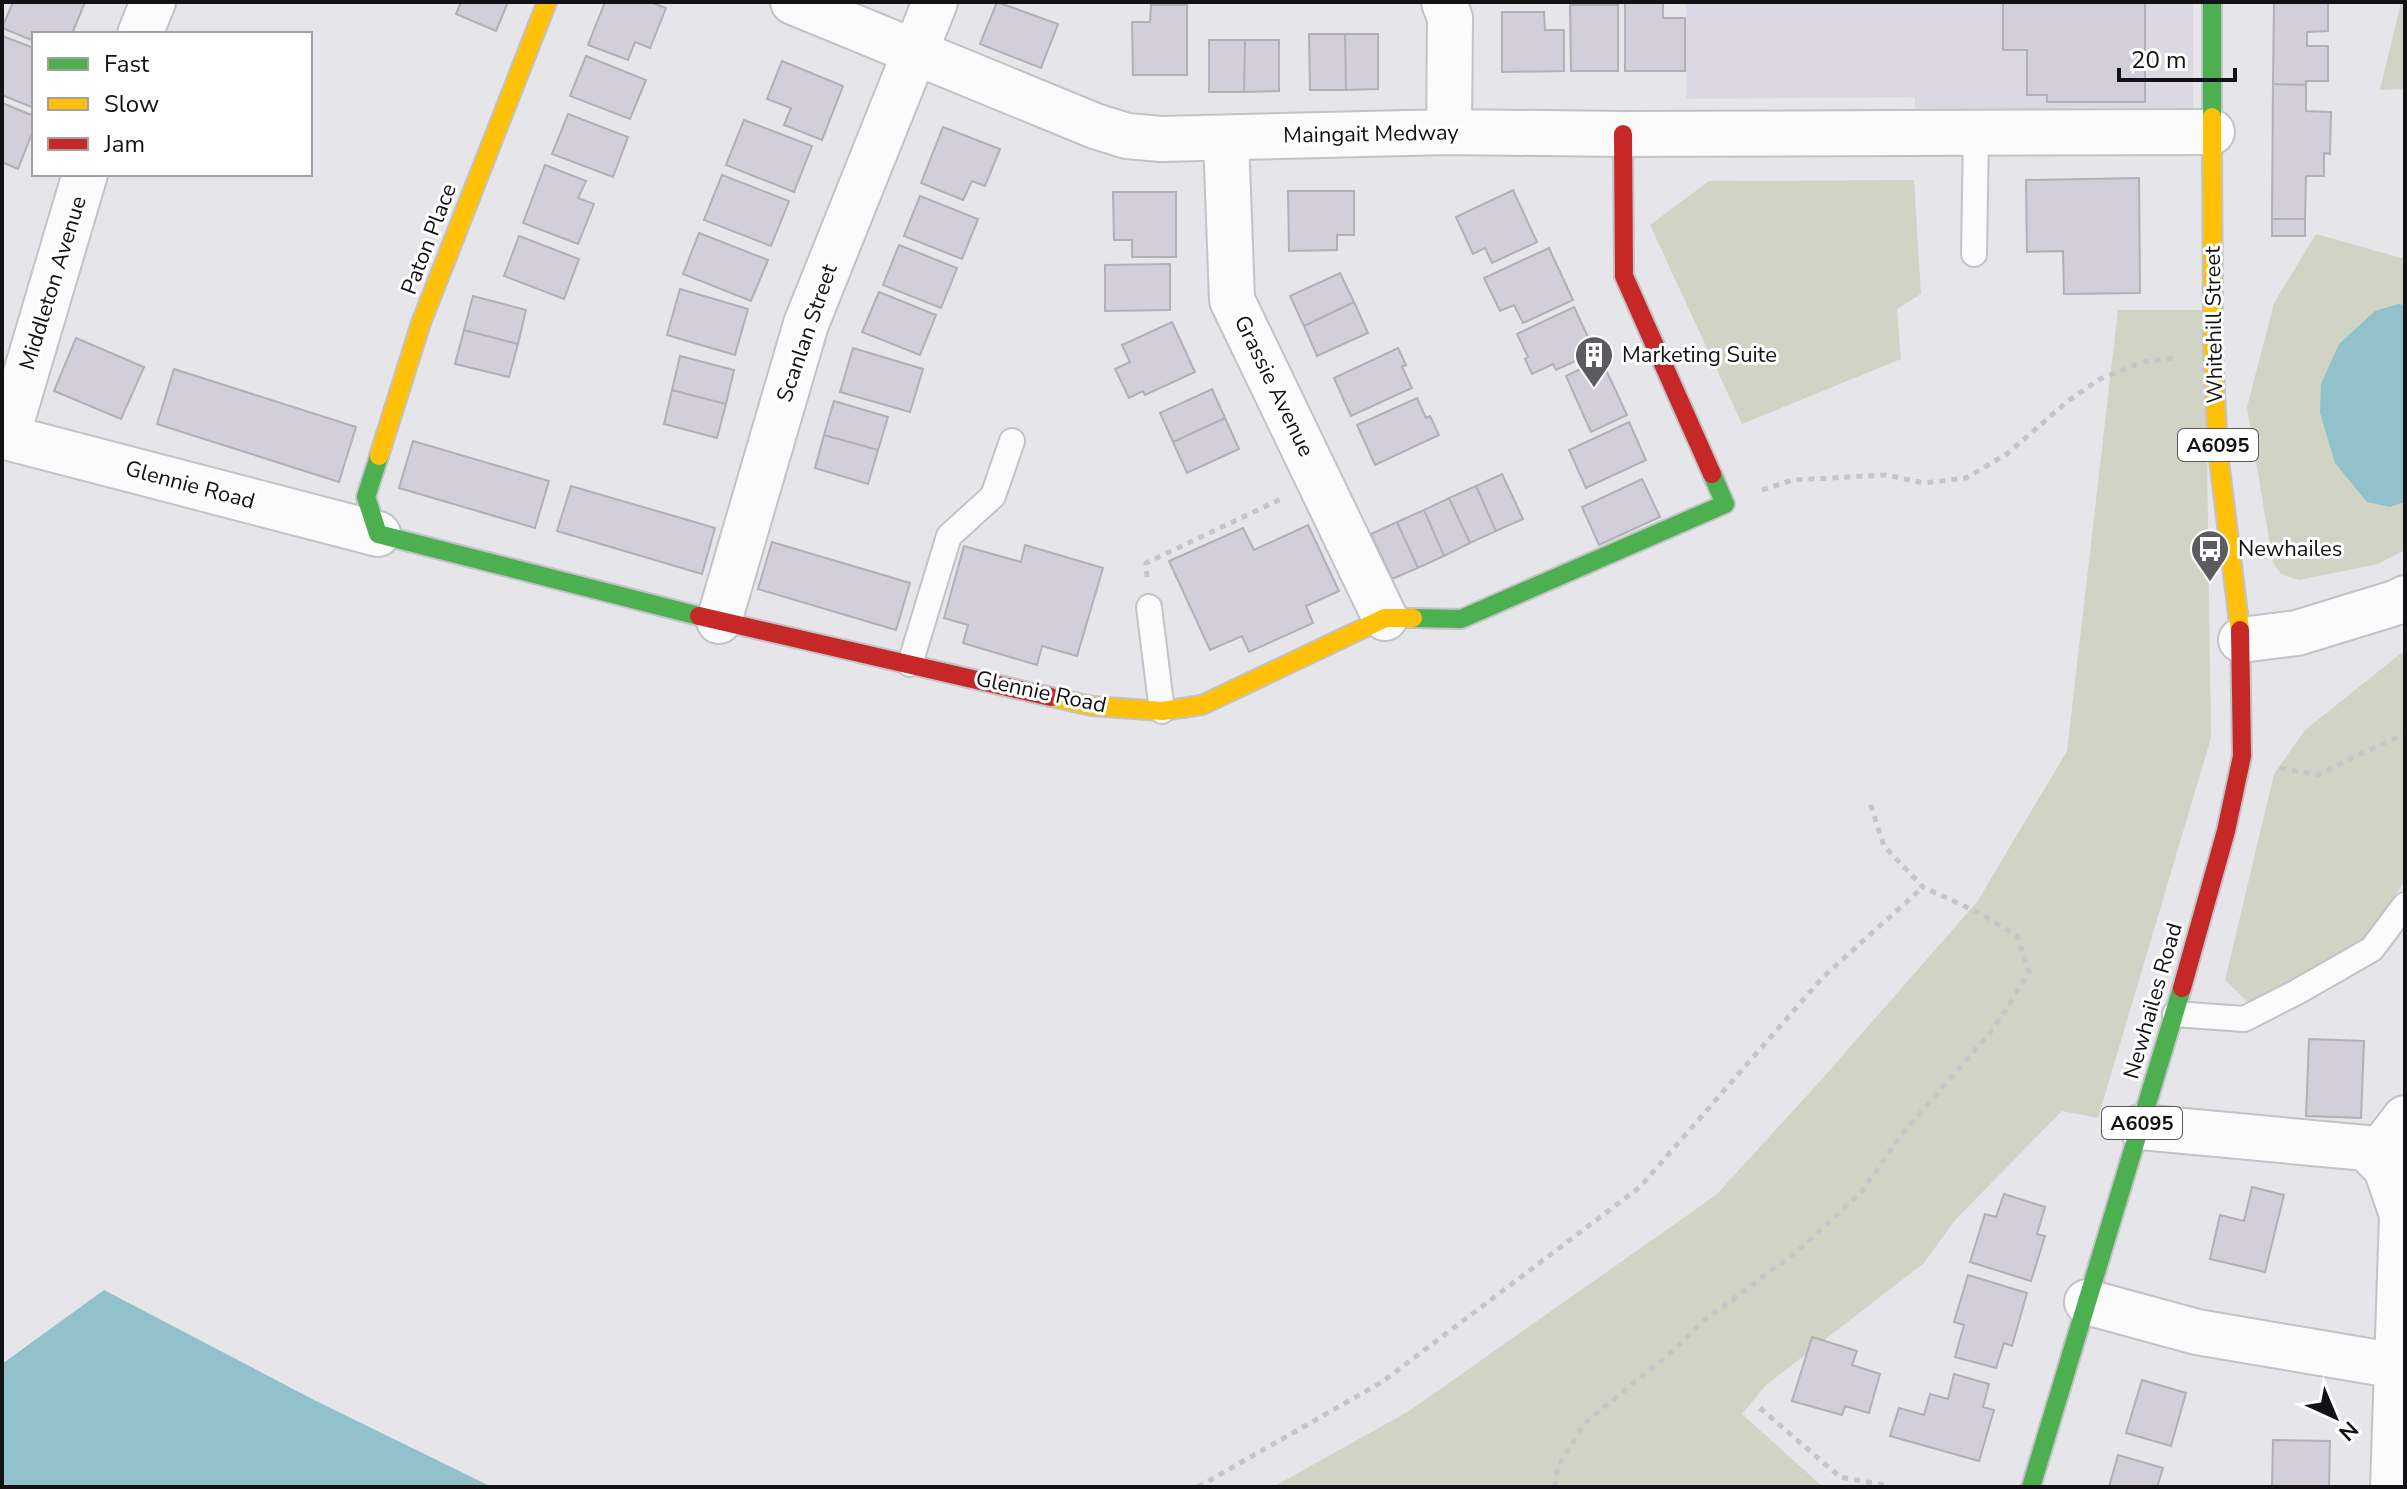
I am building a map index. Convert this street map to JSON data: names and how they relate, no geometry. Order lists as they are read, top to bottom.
{
  "streets": {
    "street": [
      "Maingait Medway",
      "Paton Place",
      "Middleton Avenue",
      "Whitehill Street",
      "Scanlan Street",
      "Grassie Avenue",
      "A6095",
      "Glennie Road",
      "Newhailes Road"
    ]
  },
  "crossings": [
    ["Maingait Medway", "Scanlan Street"],
    ["Maingait Medway", "Grassie Avenue"],
    ["Paton Place", "Glennie Road"],
    ["Middleton Avenue", "Glennie Road"],
    ["Whitehill Street", "Newhailes Road"],
    ["Scanlan Street", "Glennie Road"],
    ["Grassie Avenue", "Glennie Road"]
  ],
  "places": {
    "building": ["Marketing Suite"],
    "bus stop": ["Newhailes"]
  },
  "legend": ["Fast", "Slow", "Jam"],
  "scale_bar": "20 m",
  "north": "bottom right"
}
